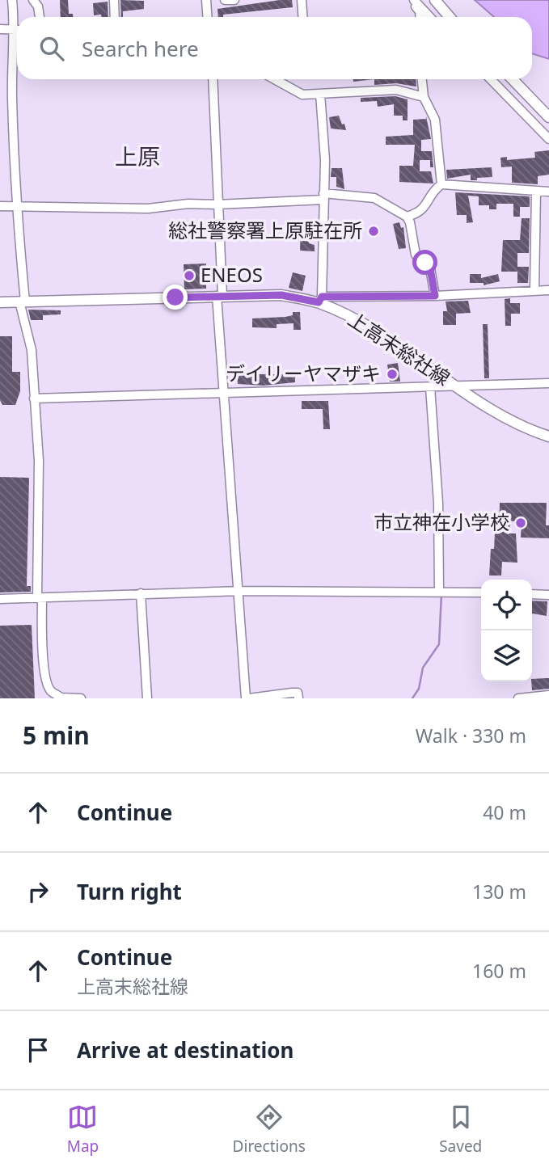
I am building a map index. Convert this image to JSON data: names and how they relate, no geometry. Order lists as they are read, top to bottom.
{
  "streets": {
    "main road": ["上高末総社線"]
  },
  "districts": ["上原"],
  "places": [
    "総社警察署上原駐在所",
    "ENEOS",
    "デイリーヤマザキ",
    "市立神在小学校"
  ],
  "page": {
    "search": "Search here",
    "heading": ["5 min", "Walk · 330 m"],
    "list": [
      ["Continue", "40 m"],
      ["Turn right", "130 m"],
      ["Continue", "上高末総社線", "160 m"],
      "Arrive at destination"
    ],
    "nav": ["Map", "Directions", "Saved"]
  }
}
